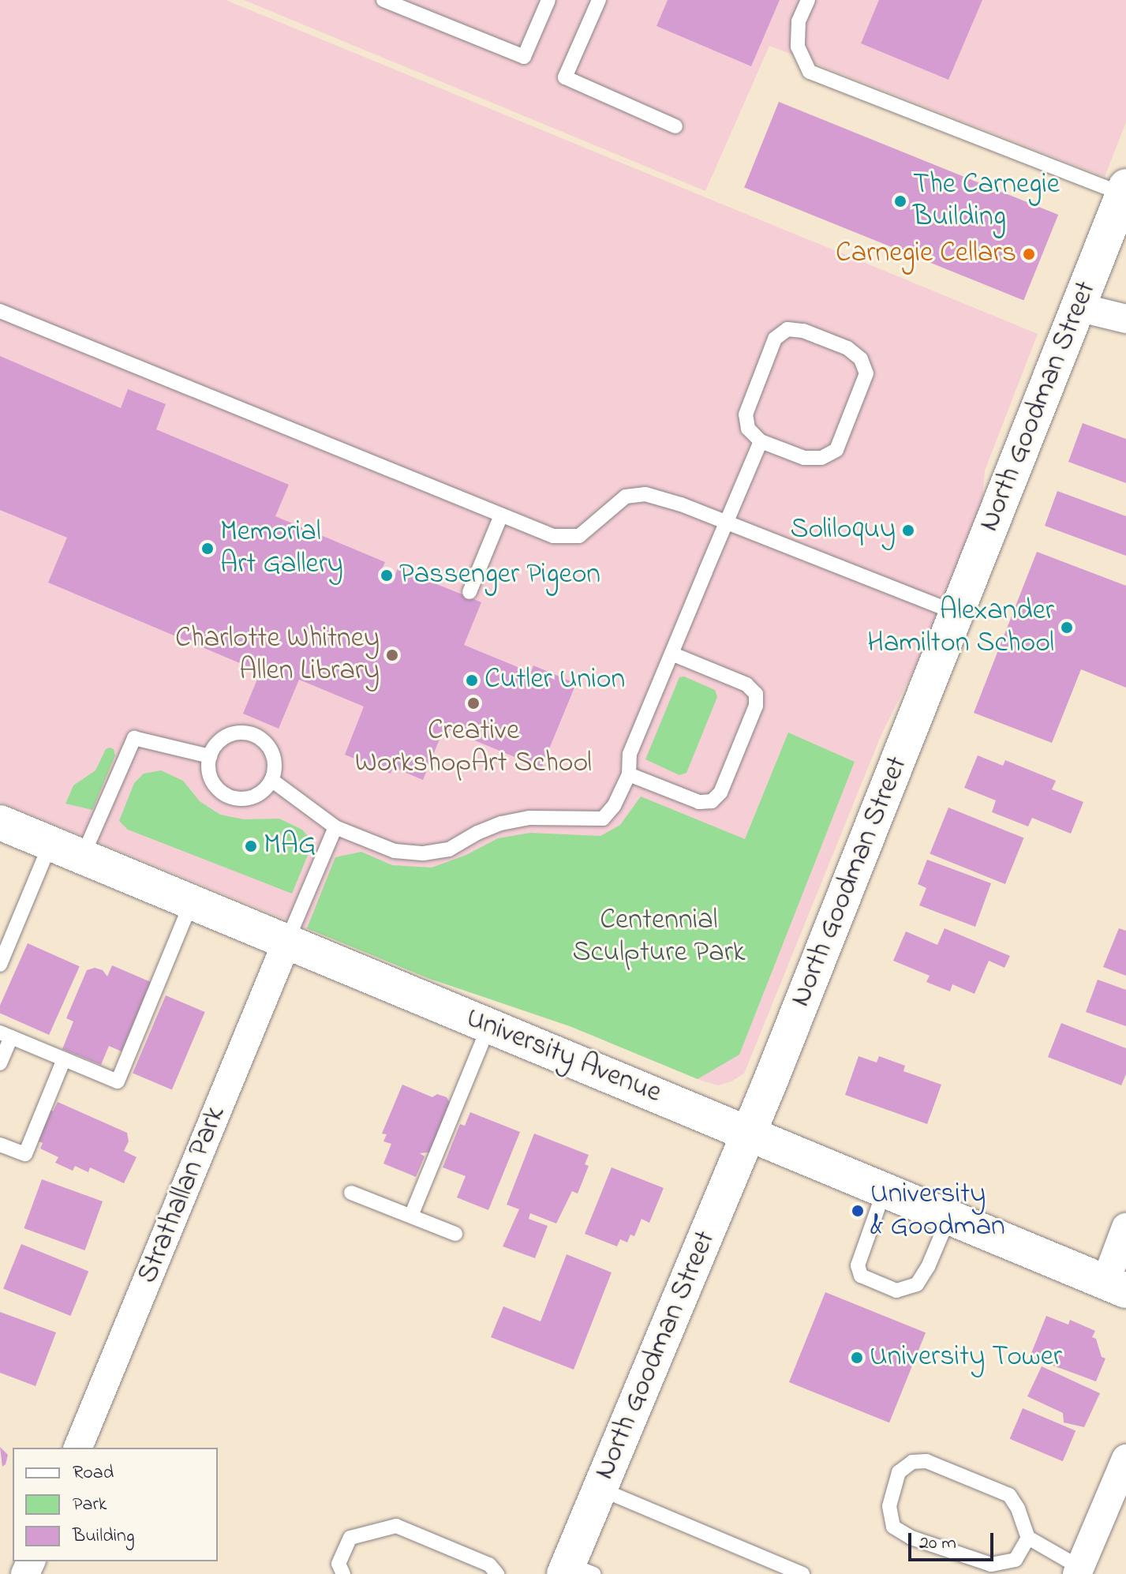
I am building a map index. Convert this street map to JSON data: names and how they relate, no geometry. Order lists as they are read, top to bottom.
{
  "streets": {
    "main road": ["North Goodman Street", "University Avenue"],
    "street": ["Strathallan Park"]
  },
  "crossings": [
    ["North Goodman Street", "University Avenue"],
    ["University Avenue", "Strathallan Park"]
  ],
  "parks": ["Centennial Sculpture Park"],
  "places": [
    "The Carnegie Building",
    "Carnegie Cellars",
    "Soliloquy",
    "Memorial Art Gallery",
    "Passenger Pigeon",
    "Alexander Hamilton School",
    "Charlotte Whitney Allen Library",
    "Cutler Union",
    "Creative WorkshopArt School",
    "MAG",
    "University & Goodman",
    "University Tower"
  ],
  "legend": ["Road", "Park", "Building"],
  "scale_bar": "20 m"
}
